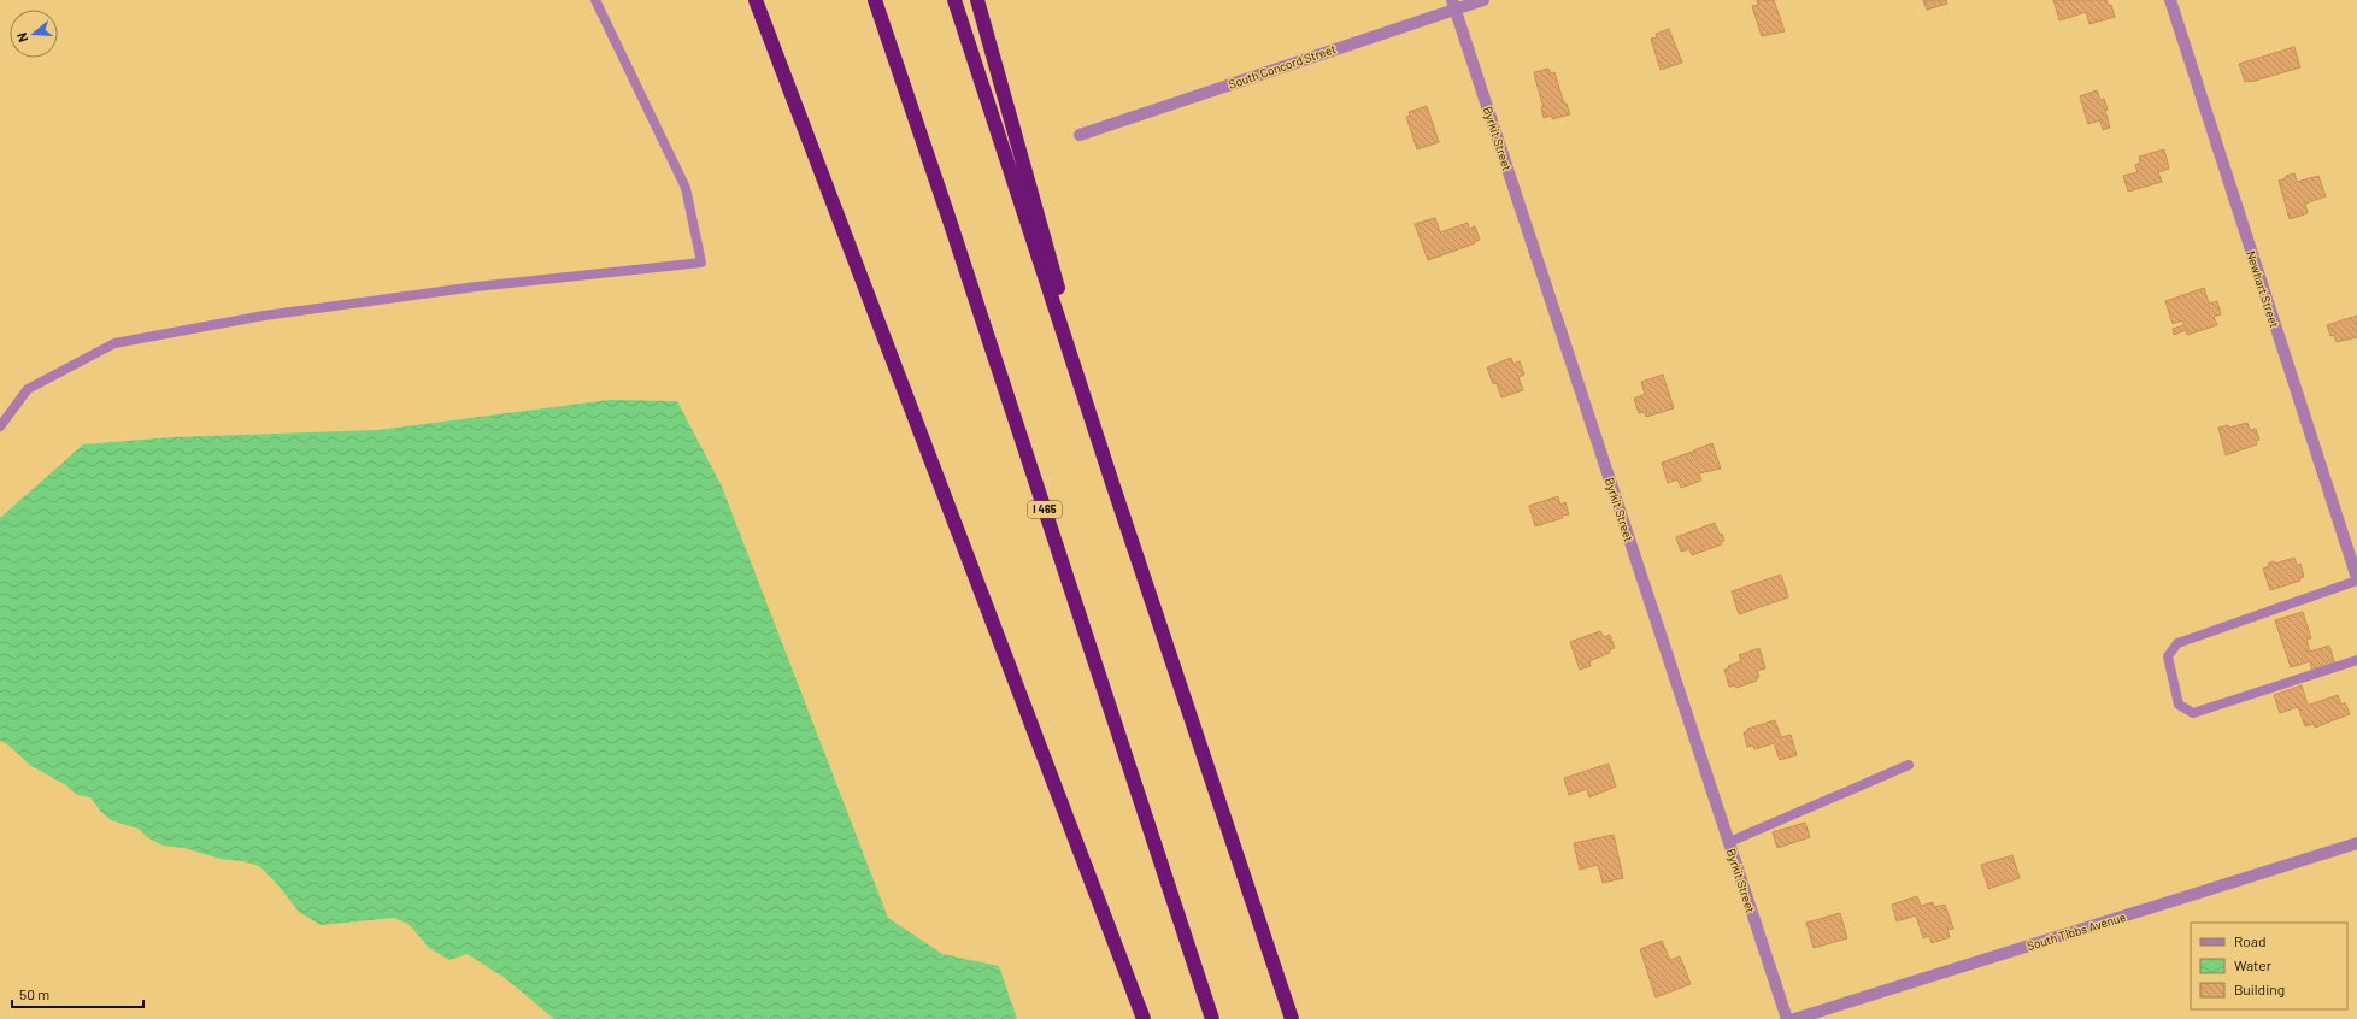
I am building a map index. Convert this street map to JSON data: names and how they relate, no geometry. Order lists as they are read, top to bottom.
{
  "streets": {
    "highway": ["I 465"],
    "street": [
      "South Concord Street",
      "Byrkit Street",
      "Newhart Street",
      "South Tibbs Avenue"
    ]
  },
  "crossings": [
    ["South Concord Street", "Byrkit Street"]
  ],
  "legend": ["Road", "Water", "Building"],
  "scale_bar": "50 m",
  "north": "left"
}
